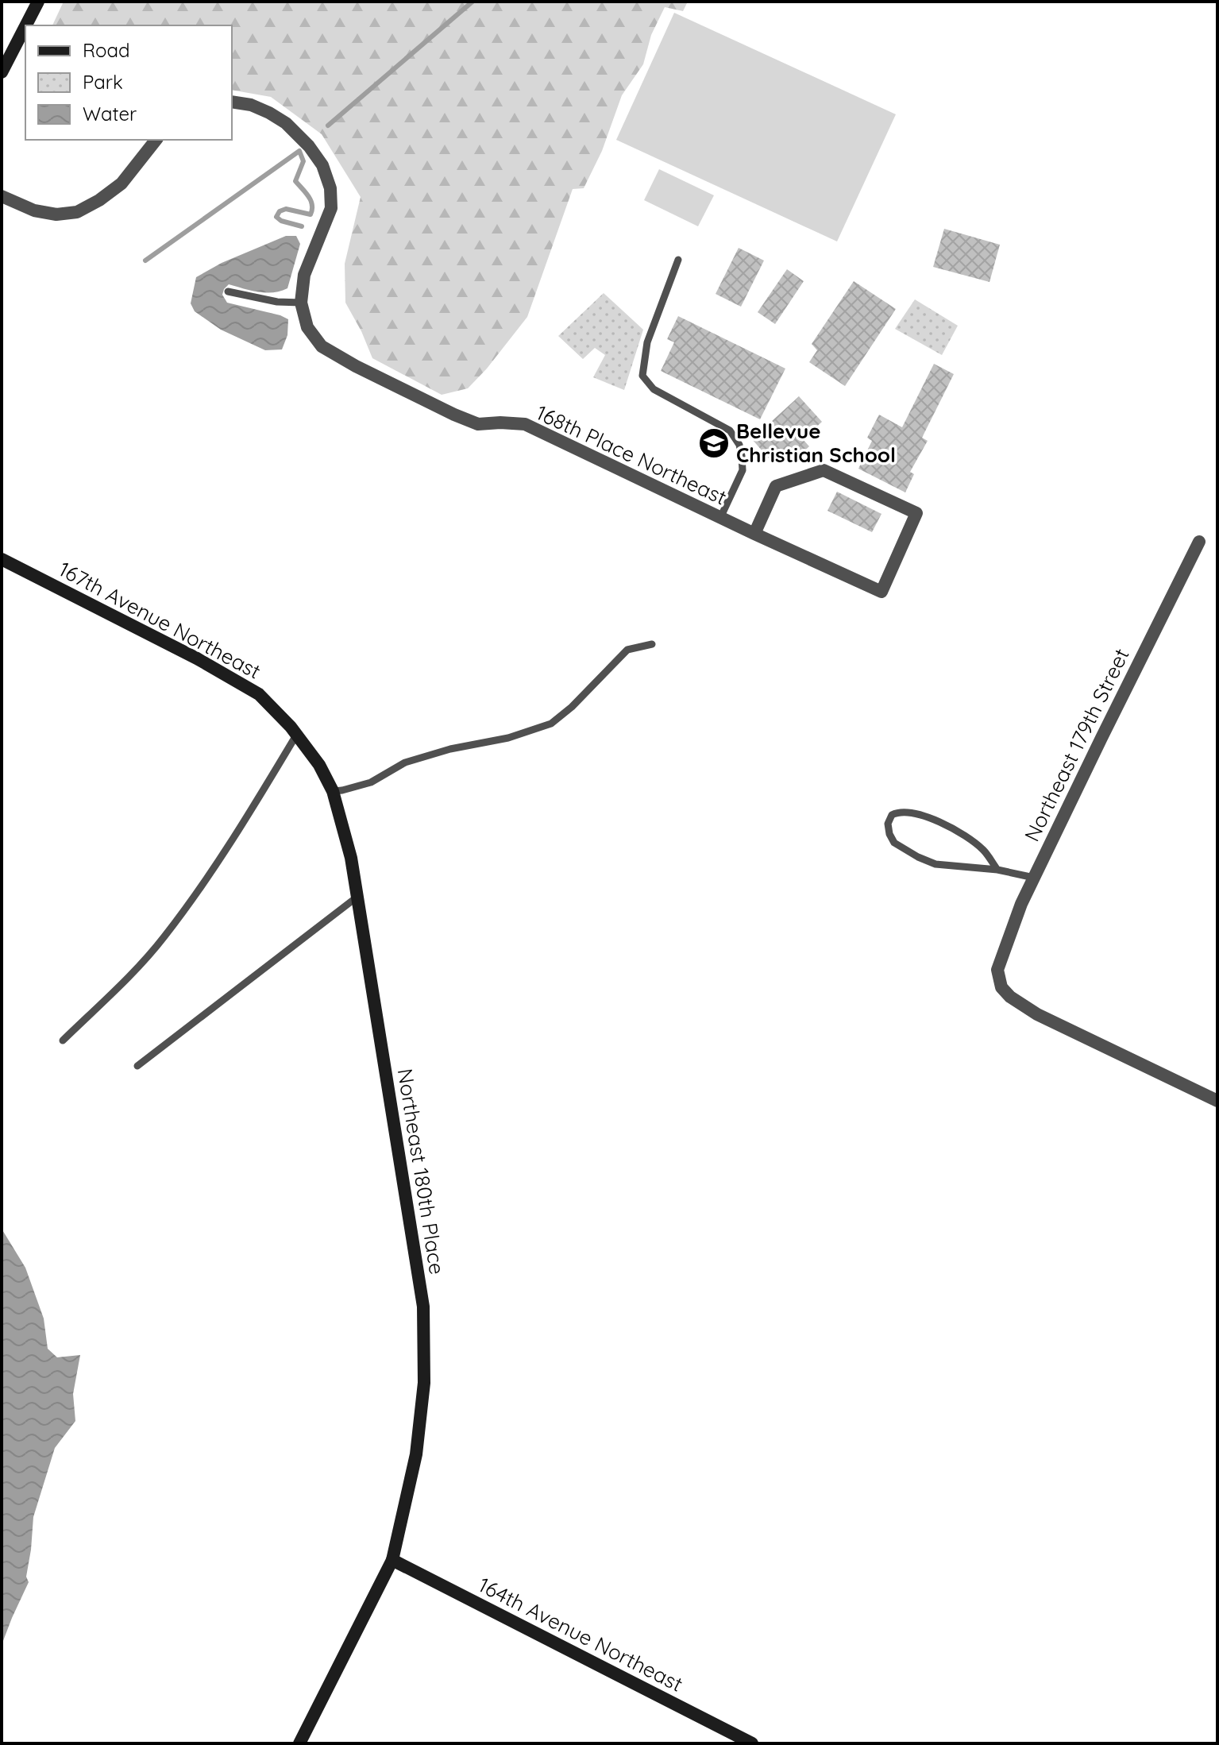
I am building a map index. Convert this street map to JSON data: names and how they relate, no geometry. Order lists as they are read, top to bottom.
{
  "streets": {
    "street": [
      "168th Place Northeast",
      "167th Avenue Northeast",
      "Northeast 179th Street",
      "Northeast 180th Place",
      "164th Avenue Northeast"
    ]
  },
  "crossings": [
    ["167th Avenue Northeast", "Northeast 180th Place"],
    ["Northeast 180th Place", "164th Avenue Northeast"]
  ],
  "places": {
    "school or university": ["Bellevue Christian School"]
  },
  "legend": ["Road", "Park", "Water"]
}
